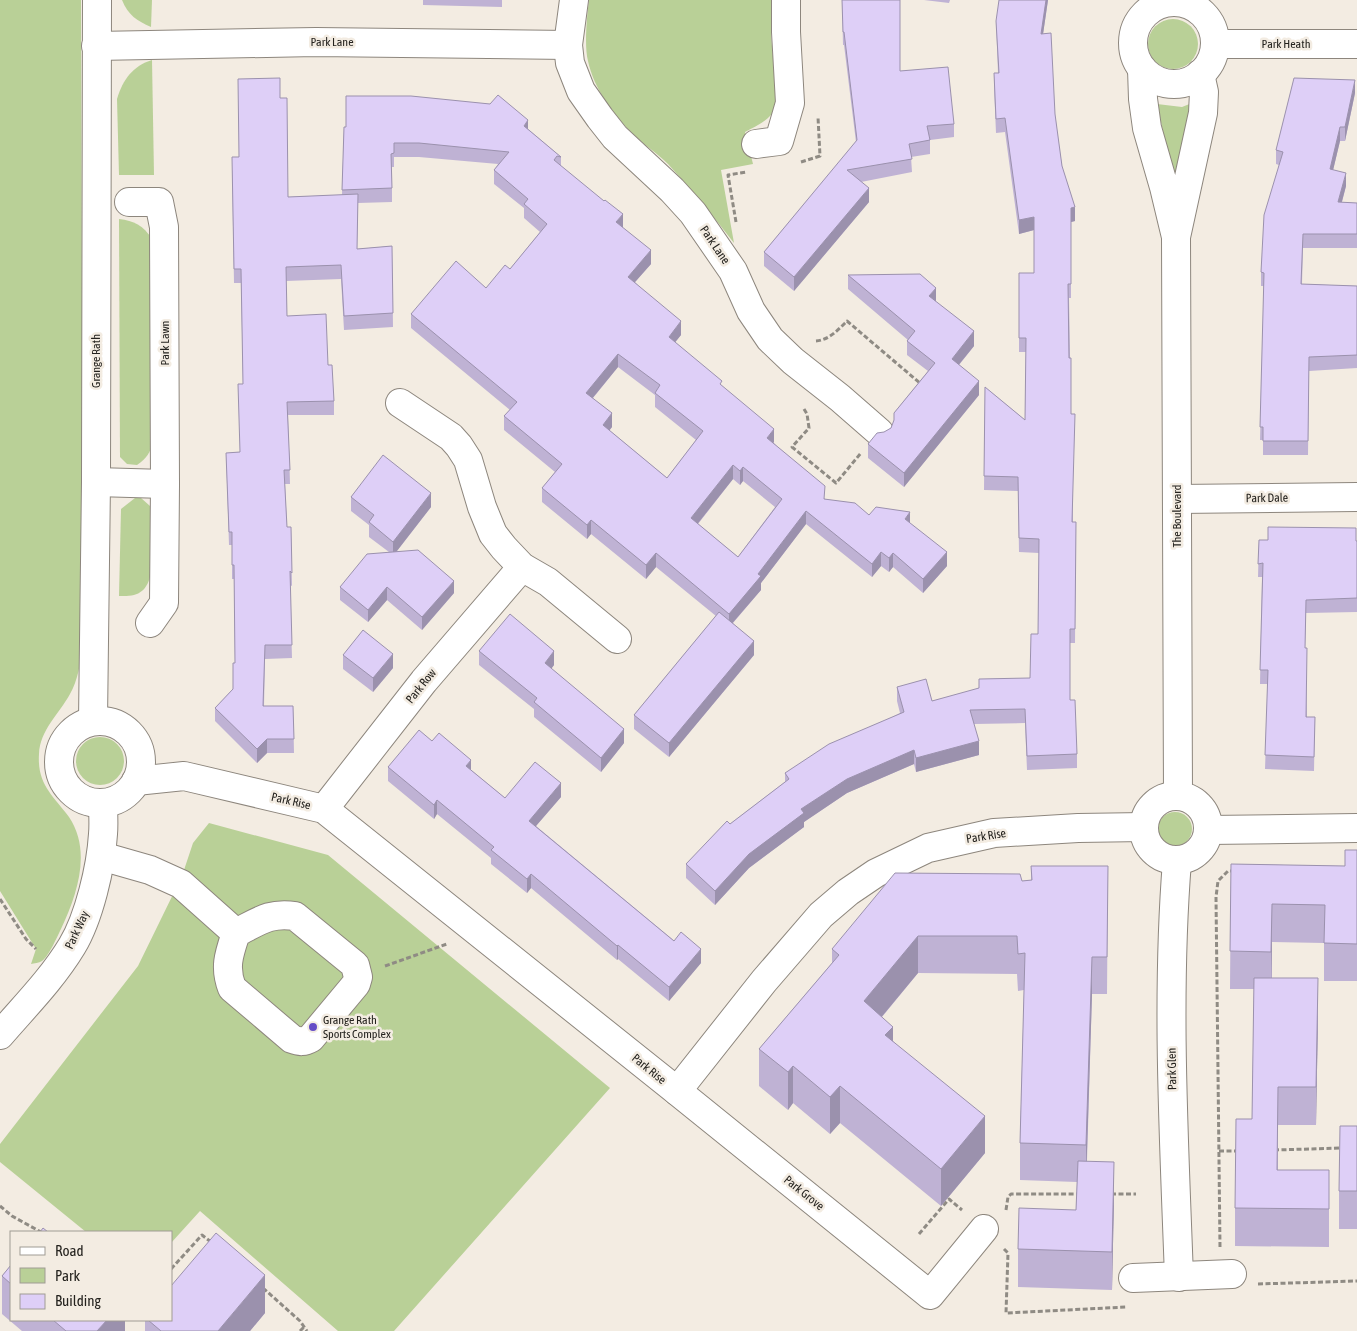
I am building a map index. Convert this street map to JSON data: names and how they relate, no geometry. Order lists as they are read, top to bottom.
{
  "streets": {
    "street": [
      "Park Lane",
      "Park Heath",
      "Park Lawn",
      "Grange Rath",
      "Park Dale",
      "The Boulevard",
      "Park Row",
      "Park Rise",
      "Park Way",
      "Park Glen",
      "Park Grove"
    ]
  },
  "crossings": [
    ["Park Lane", "Grange Rath"],
    ["Park Heath", "The Boulevard"],
    ["Grange Rath", "Park Rise"],
    ["Grange Rath", "Park Way"],
    ["Park Dale", "The Boulevard"],
    ["The Boulevard", "Park Rise"],
    ["The Boulevard", "Park Glen"],
    ["Park Row", "Park Rise"],
    ["Park Rise", "Park Way"],
    ["Park Rise", "Park Glen"],
    ["Park Rise", "Park Grove"]
  ],
  "places": ["Grange Rath Sports Complex"],
  "legend": ["Road", "Park", "Building"]
}
